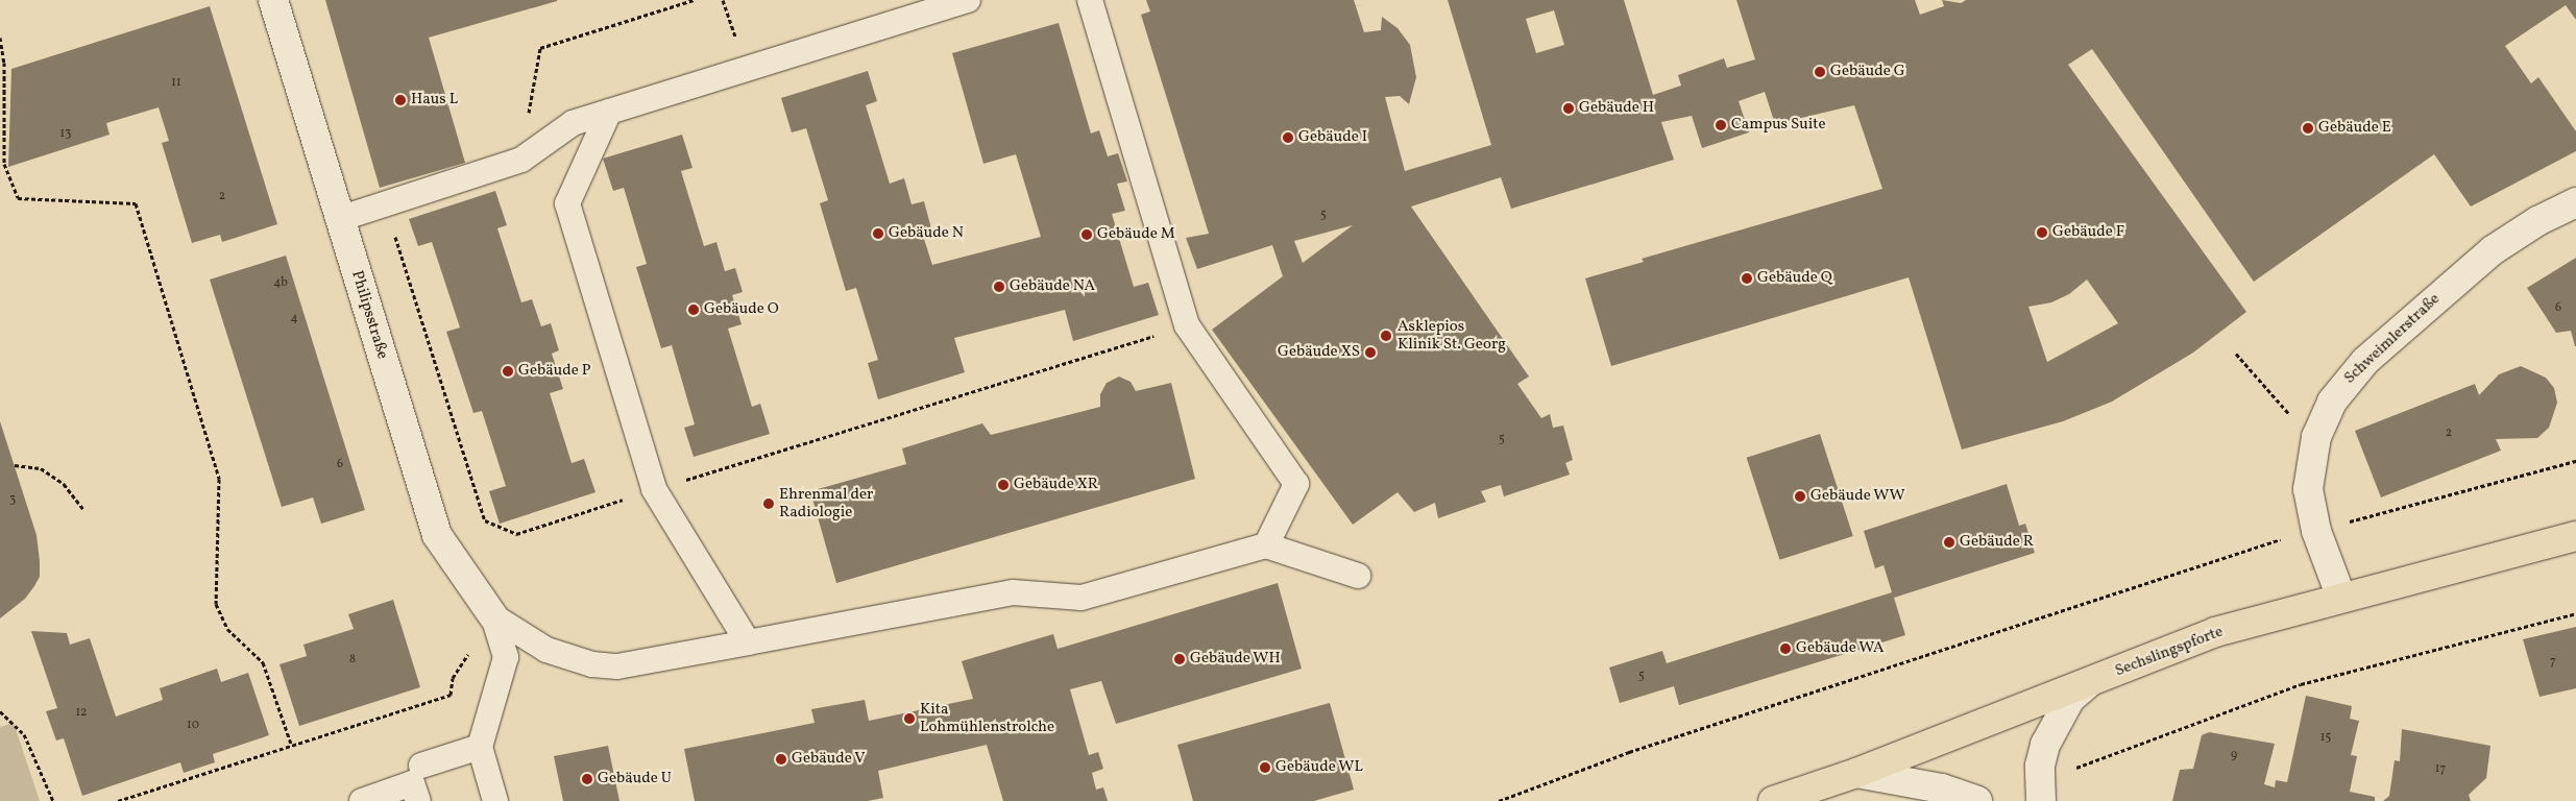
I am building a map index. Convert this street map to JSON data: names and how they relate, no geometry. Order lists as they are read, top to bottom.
{
  "streets": {
    "main road": ["Sechslingspforte"],
    "street": ["Philipsstraße", "Schweimlerstraße"]
  },
  "crossings": [
    ["Schweimlerstraße", "Sechslingspforte"]
  ],
  "places": [
    "Gebäude G",
    "Haus L",
    "Gebäude H",
    "Campus Suite",
    "Gebäude E",
    "Gebäude I",
    "Gebäude F",
    "Gebäude N",
    "Gebäude M",
    "Gebäude Q",
    "Gebäude NA",
    "Gebäude O",
    "Asklepios Klinik St. Georg",
    "Gebäude XS",
    "Gebäude P",
    "Gebäude XR",
    "Gebäude WW",
    "Ehrenmal der Radiologie",
    "Gebäude R",
    "Gebäude WA",
    "Gebäude WH",
    "Kita Lohmühlenstrolche",
    "Gebäude V",
    "Gebäude WL",
    "Gebäude U"
  ],
  "house_numbers": [
    "11",
    "13",
    "2",
    "5",
    "4b",
    "6",
    "4",
    "2",
    "5",
    "6",
    "3",
    "8",
    "7",
    "5",
    "12",
    "10",
    "15",
    "9",
    "17"
  ]
}
